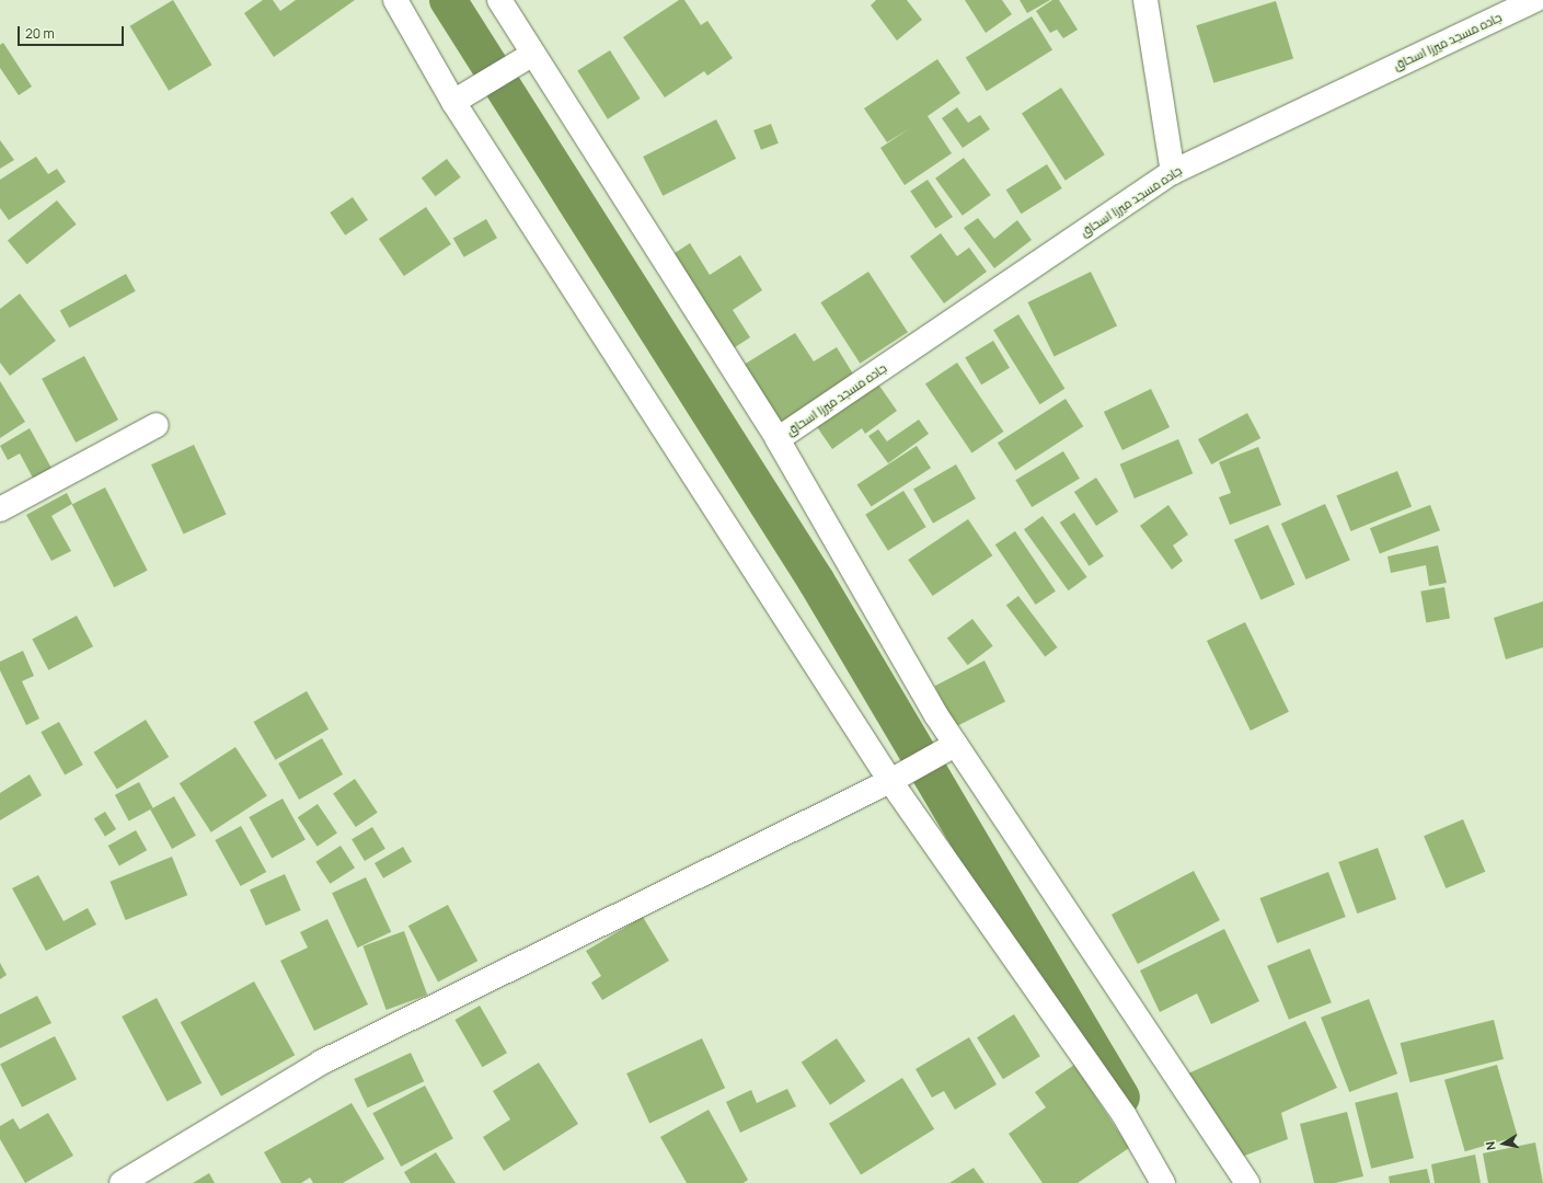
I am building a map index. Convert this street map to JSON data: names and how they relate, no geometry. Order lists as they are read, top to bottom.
{
  "streets": {
    "street": ["جاده مسجد ميرزا اسحاق"]
  },
  "scale_bar": "20 m",
  "north": "left"
}
